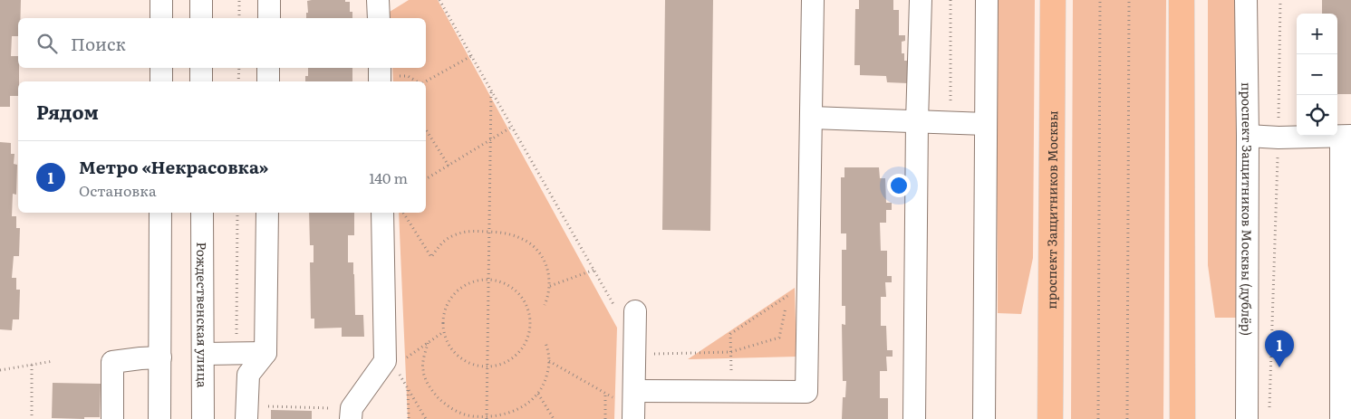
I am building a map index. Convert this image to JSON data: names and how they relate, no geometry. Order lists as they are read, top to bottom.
{
  "streets": {
    "main road": ["проспект Защитников Москвы"],
    "street": ["проспект Защитников Москвы (дублёр)", "Рождественская улица"]
  },
  "page": {
    "map_buttons": ["+", "−"],
    "search": "Поиск",
    "heading": "Рядом",
    "list": [
      {
        "mark": "1",
        "name": "Метро «Некрасовка»",
        "note": "Остановка",
        "value": "140 m"
      }
    ],
    "pins": "1"
  }
}
